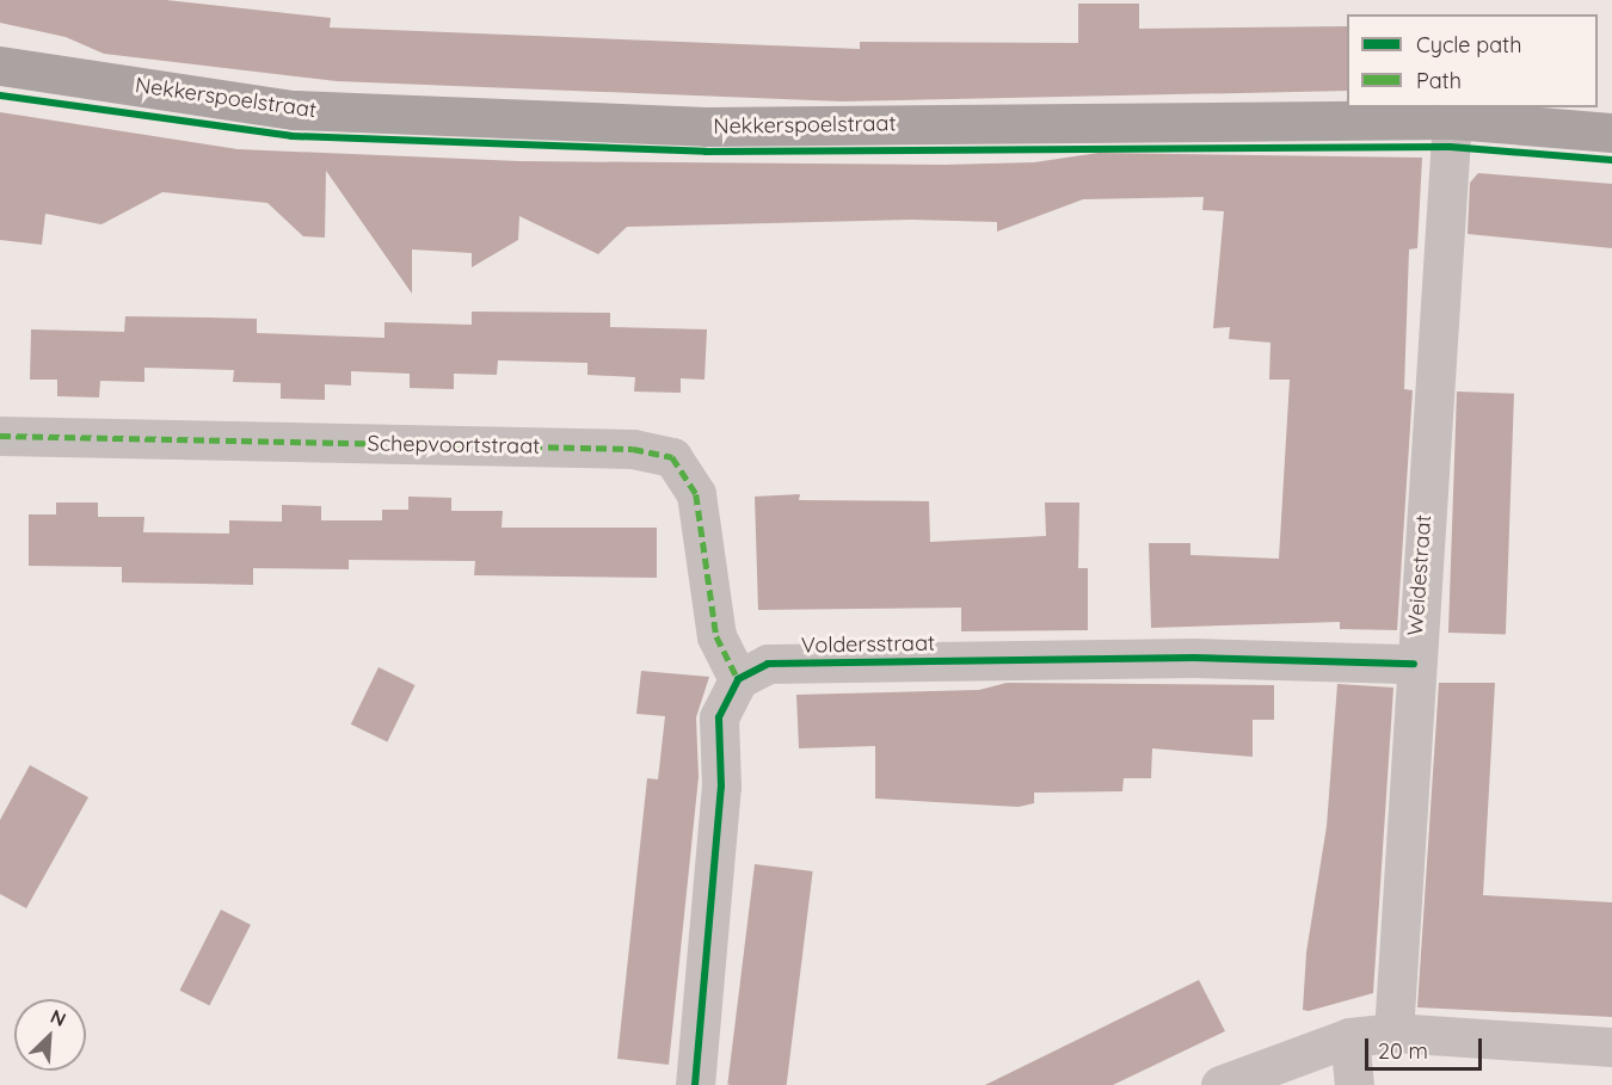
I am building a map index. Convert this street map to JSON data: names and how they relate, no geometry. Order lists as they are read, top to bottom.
{
  "streets": {
    "main road": ["Nekkerspoelstraat"],
    "street": ["Schepvoortstraat", "Weidestraat", "Voldersstraat"]
  },
  "crossings": [
    ["Nekkerspoelstraat", "Weidestraat"],
    ["Schepvoortstraat", "Voldersstraat"],
    ["Weidestraat", "Voldersstraat"]
  ],
  "legend": ["Cycle path", "Path"],
  "scale_bar": "20 m",
  "north": "top right"
}
